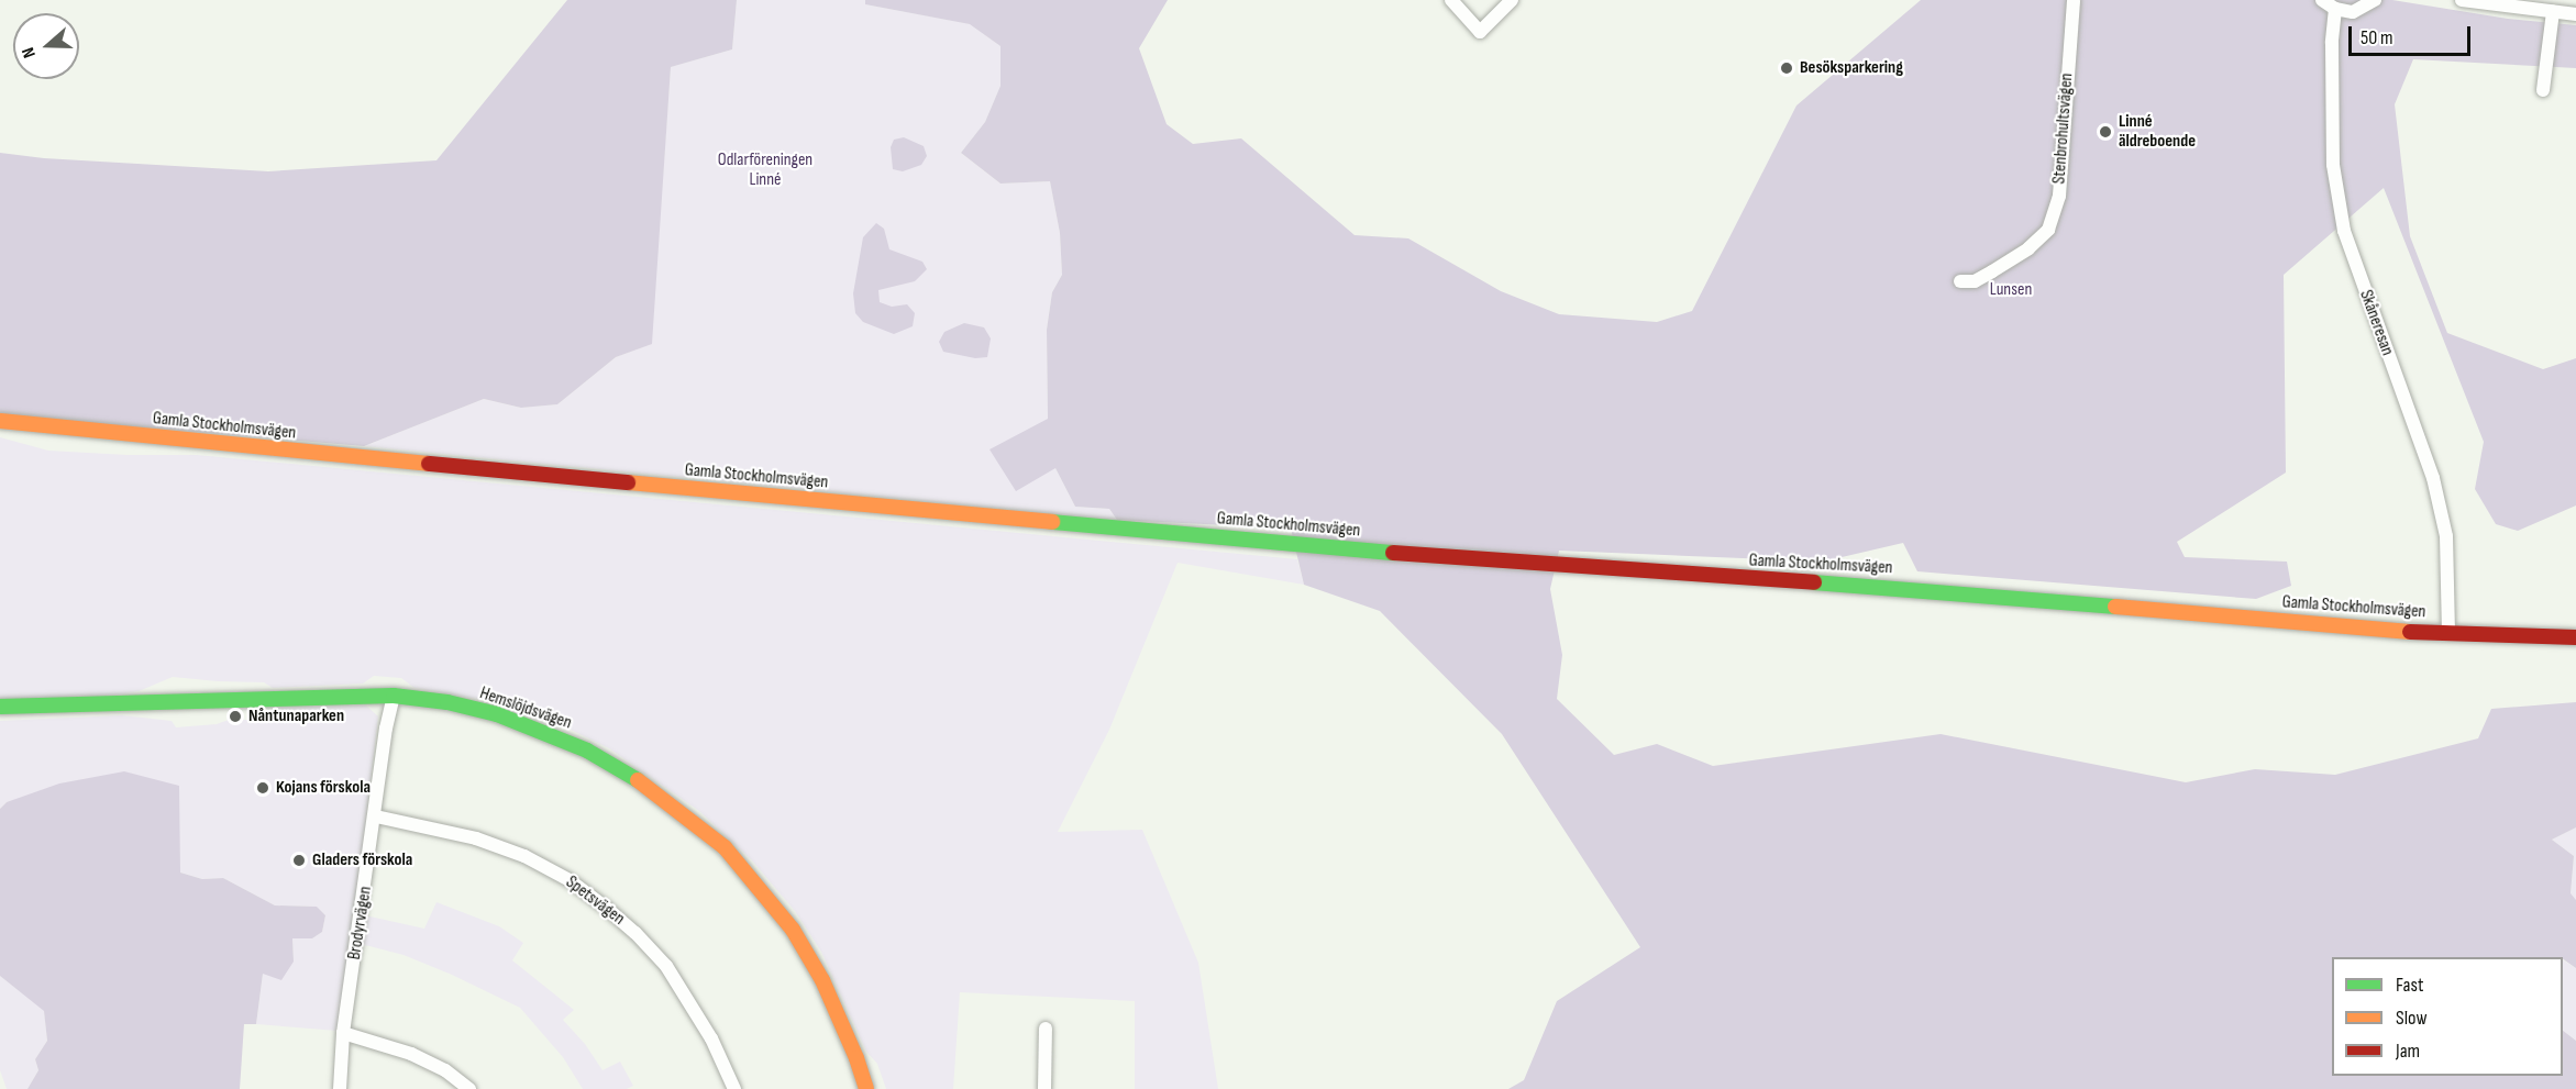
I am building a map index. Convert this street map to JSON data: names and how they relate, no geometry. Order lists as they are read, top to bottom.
{
  "streets": {
    "main road": ["Gamla Stockholmsvägen", "Hemslöjdsvägen"],
    "street": [
      "Stenbrohultsvägen",
      "Skåneresan",
      "Spetsvägen",
      "Brodyrvägen"
    ]
  },
  "crossings": [
    ["Skåneresan", "Gamla Stockholmsvägen"],
    ["Hemslöjdsvägen", "Brodyrvägen"],
    ["Spetsvägen", "Brodyrvägen"]
  ],
  "parks": ["Odlarföreningen Linné", "Lunsen"],
  "places": [
    "Besöksparkering",
    "Linné äldreboende",
    "Nåntunaparken",
    "Kojans förskola",
    "Gladers förskola"
  ],
  "legend": ["Fast", "Slow", "Jam"],
  "scale_bar": "50 m",
  "north": "left"
}
